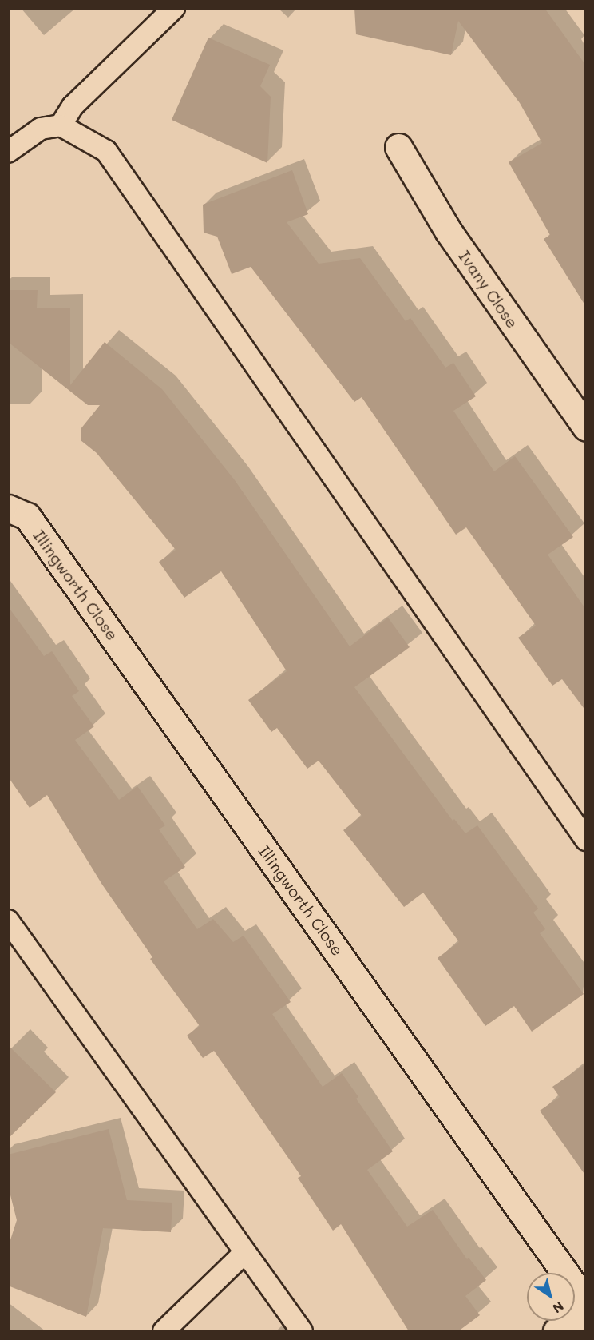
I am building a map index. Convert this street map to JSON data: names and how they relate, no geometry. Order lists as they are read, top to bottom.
{
  "streets": {
    "street": ["Ivany Close", "Illingworth Close"]
  },
  "north": "bottom right"
}
